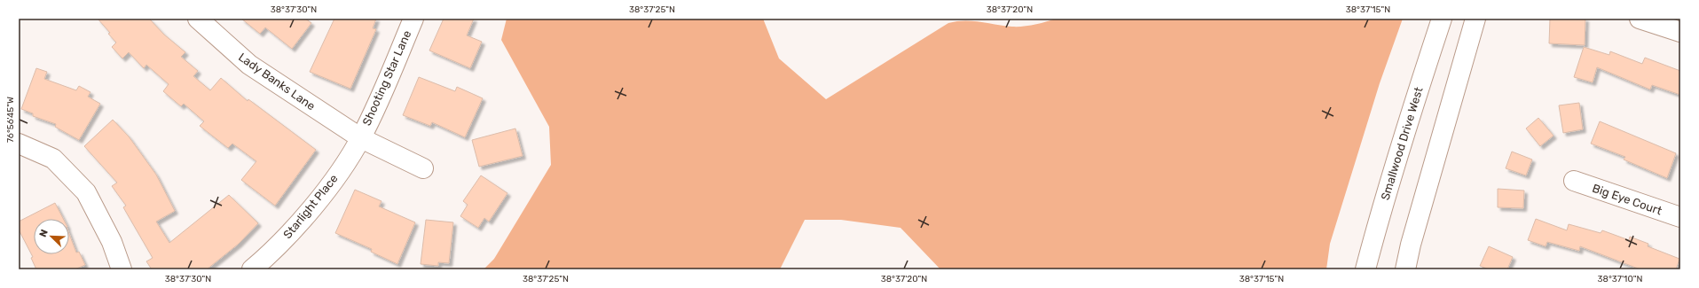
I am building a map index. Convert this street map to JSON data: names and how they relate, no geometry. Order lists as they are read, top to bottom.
{
  "streets": {
    "street": [
      "Shooting Star Lane",
      "Lady Banks Lane",
      "Smallwood Drive West",
      "Big Eye Court",
      "Starlight Place"
    ]
  },
  "crossings": [
    ["Shooting Star Lane", "Lady Banks Lane"],
    ["Shooting Star Lane", "Starlight Place"],
    ["Lady Banks Lane", "Starlight Place"]
  ],
  "north": "top left",
  "coordinates": [
    "38°37'30\"N",
    "38°37'25\"N",
    "38°37'20\"N",
    "38°37'15\"N",
    "76°56'45\"W",
    "38°37'10\"N"
  ]
}
